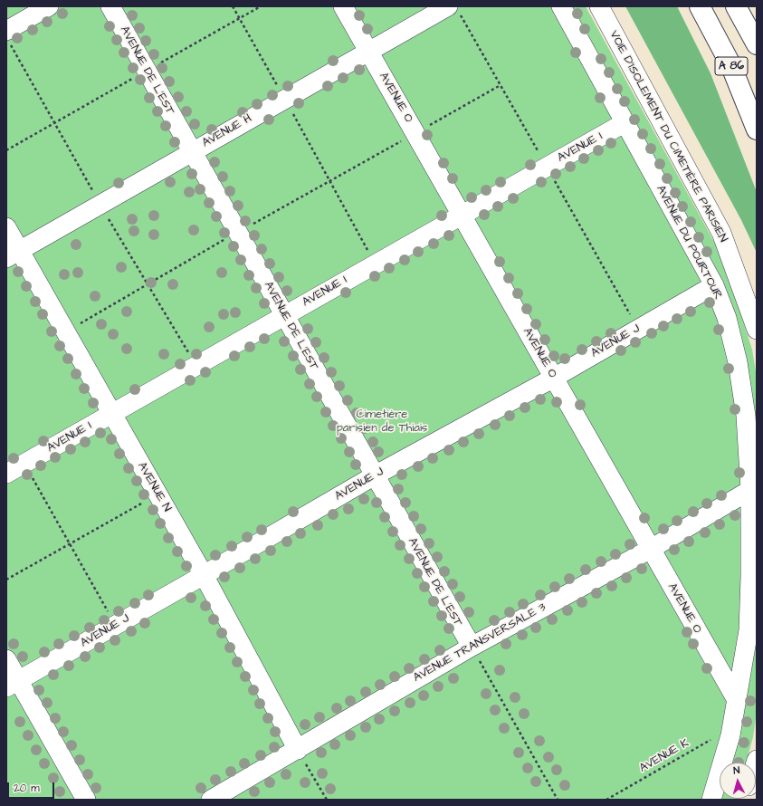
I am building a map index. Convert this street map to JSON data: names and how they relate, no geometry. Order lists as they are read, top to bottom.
{
  "streets": {
    "highway": ["A 86"],
    "lane": [
      "AVENUE DE L'EST",
      "AVENUE O",
      "AVENUE H",
      "VOIE D'ISOLEMENT DU CIMETIÈRE PARISIEN",
      "AVENUE I",
      "AVENUE DU POURTOUR",
      "AVENUE J",
      "AVENUE N",
      "AVENUE TRANSVERSALE 3"
    ],
    "path": ["AVENUE K"]
  },
  "crossings": [
    ["AVENUE DE L'EST", "AVENUE H"],
    ["AVENUE DE L'EST", "AVENUE I"],
    ["AVENUE DE L'EST", "AVENUE J"],
    ["AVENUE DE L'EST", "AVENUE TRANSVERSALE 3"],
    ["AVENUE O", "AVENUE H"],
    ["AVENUE O", "AVENUE I"],
    ["AVENUE O", "AVENUE DU POURTOUR"],
    ["AVENUE O", "AVENUE J"],
    ["AVENUE O", "AVENUE TRANSVERSALE 3"],
    ["AVENUE H", "AVENUE N"],
    ["AVENUE I", "AVENUE DU POURTOUR"],
    ["AVENUE I", "AVENUE N"],
    ["AVENUE DU POURTOUR", "AVENUE J"],
    ["AVENUE DU POURTOUR", "AVENUE TRANSVERSALE 3"],
    ["AVENUE DU POURTOUR", "AVENUE K"],
    ["AVENUE J", "AVENUE N"],
    ["AVENUE N", "AVENUE TRANSVERSALE 3"]
  ],
  "parks": ["Cimetière parisien de Thiais"],
  "scale_bar": "20 m",
  "north": "top"
}
